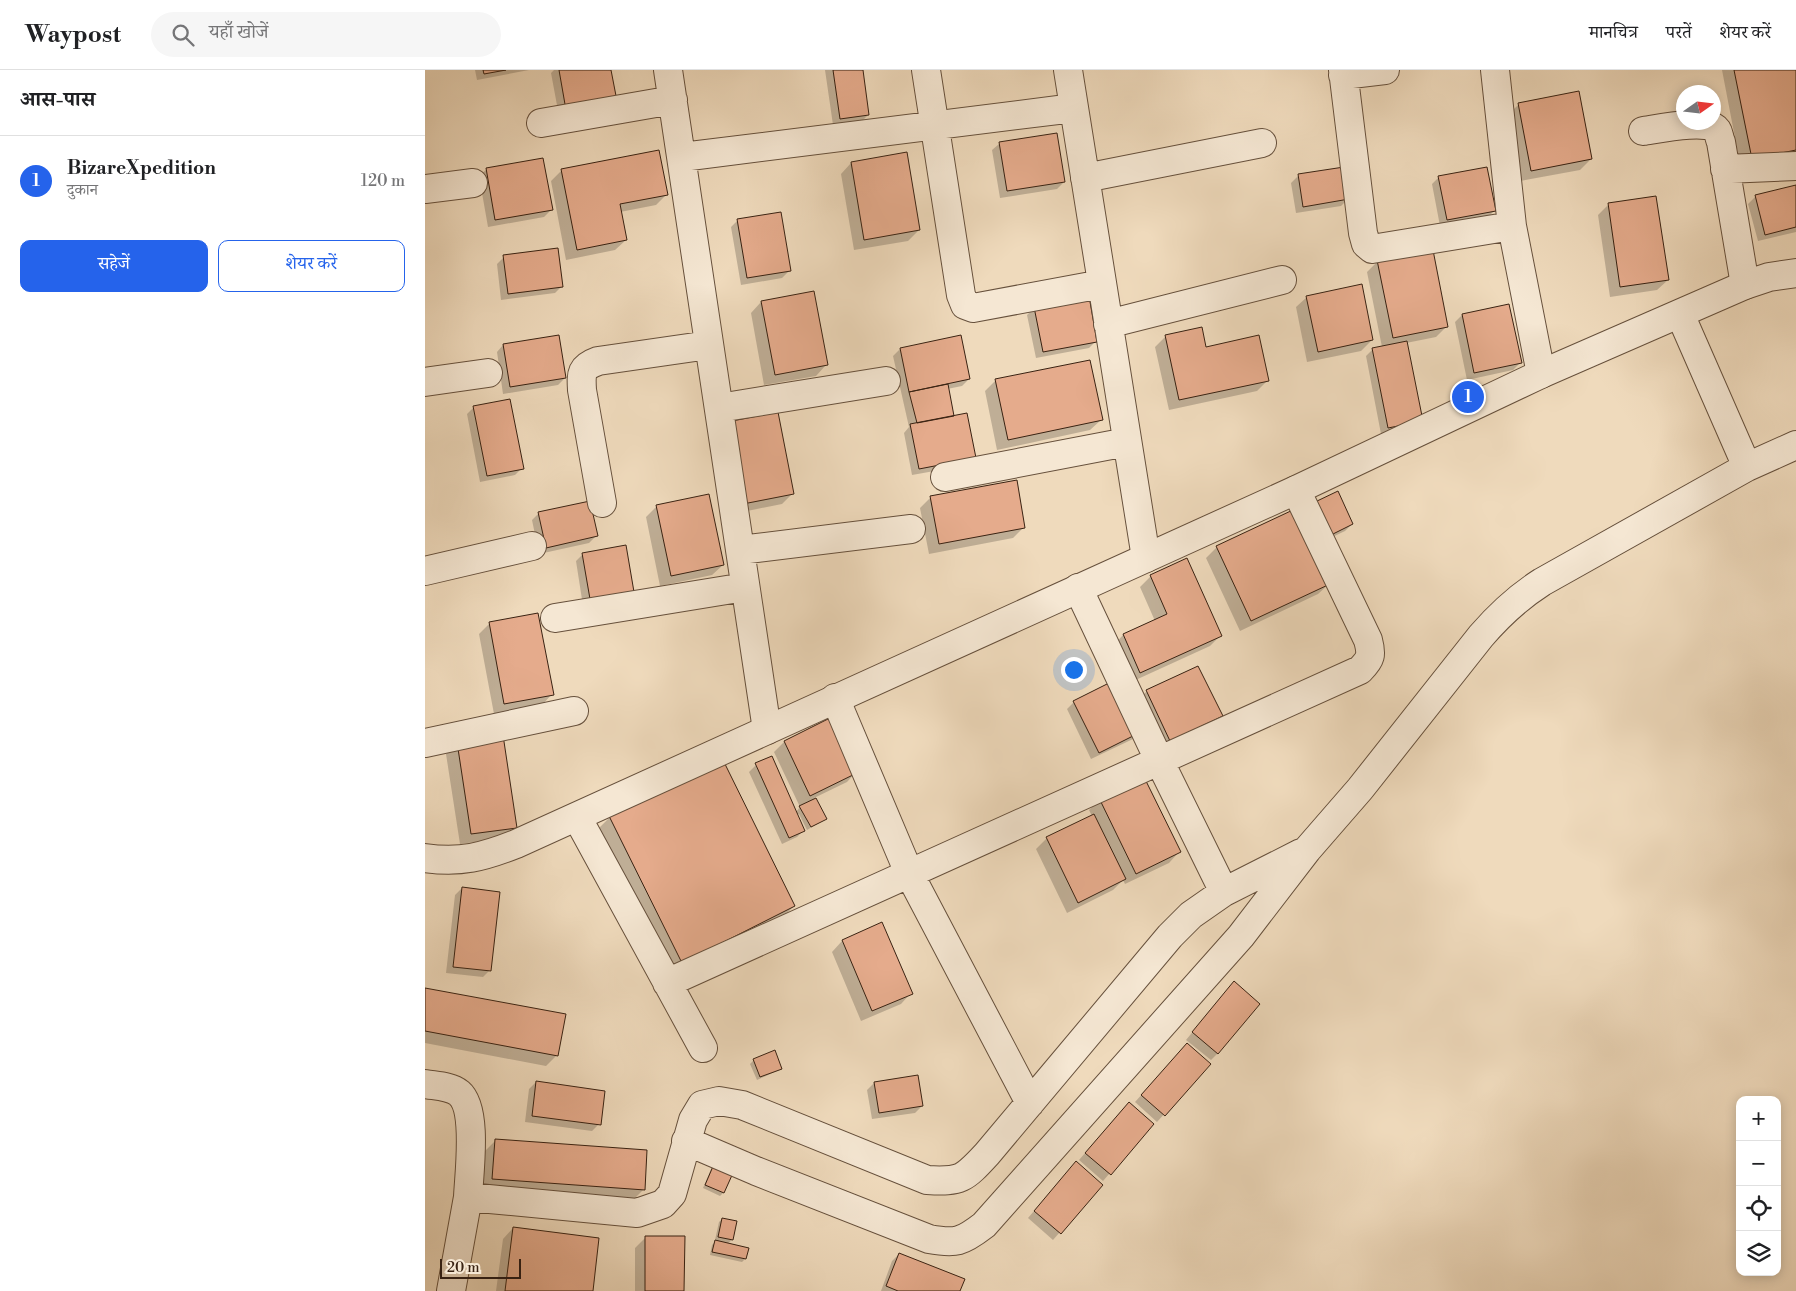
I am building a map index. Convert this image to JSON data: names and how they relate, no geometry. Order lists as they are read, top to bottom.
{
  "scale_bar": "20 m",
  "north": "right",
  "page": {
    "header": "Waypost",
    "search": "यहाँ खोजें",
    "nav": ["मानचित्र", "परतें", "शेयर करें"],
    "heading": "आस-पास",
    "list": [
      {
        "mark": "1",
        "name": "BizareXpedition",
        "note": "दुकान",
        "value": "120 m"
      }
    ],
    "buttons": ["सहेजें", "शेयर करें"],
    "pins": "1",
    "map_buttons": ["+", "−"],
    "scale": "20 m"
  }
}
